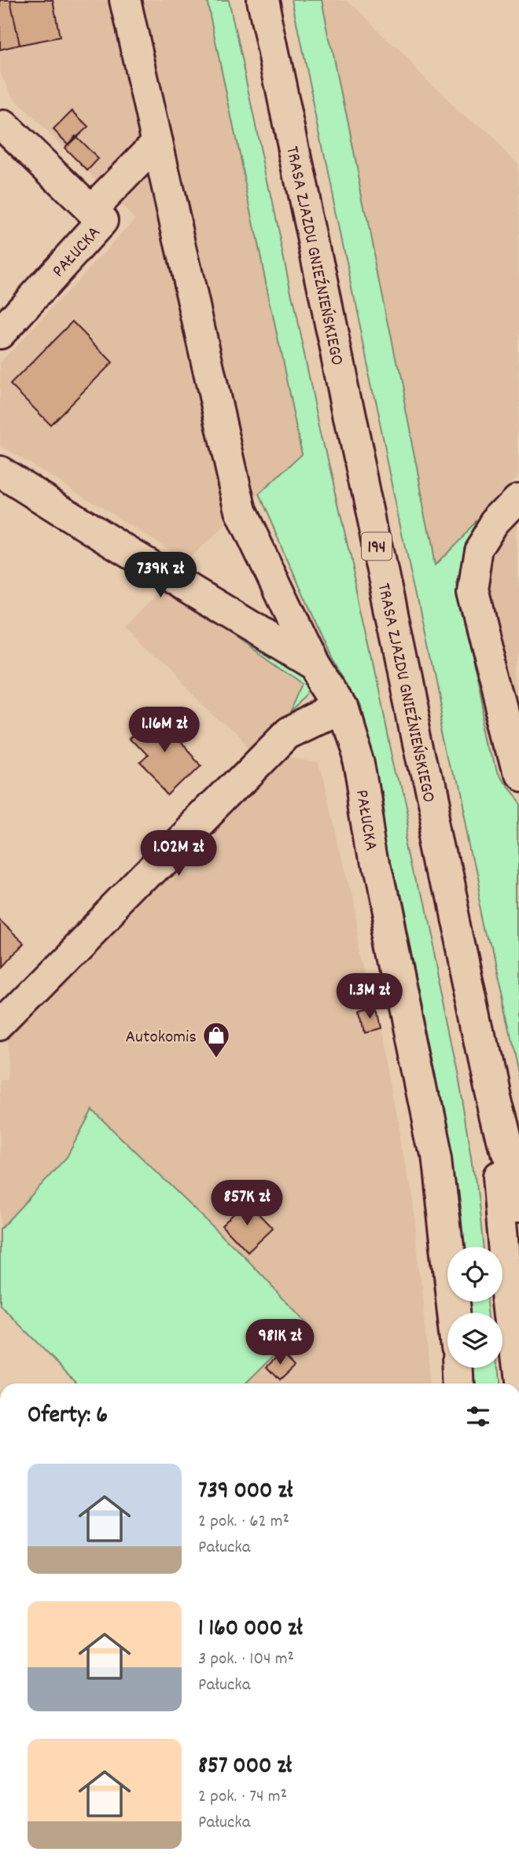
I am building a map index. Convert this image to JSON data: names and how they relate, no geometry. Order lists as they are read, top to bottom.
{
  "streets": {
    "street": ["PAŁUCKA", "TRASA ZJAZDU GNIEŹNIEŃSKIEGO", "194"]
  },
  "places": {
    "shop": ["Autokomis"]
  },
  "page": {
    "price": [
      "739K zł",
      "1.16M zł",
      "1.02M zł",
      "1.3M zł",
      "857K zł",
      "981K zł"
    ],
    "heading": "Oferty: 6",
    "list": [
      {
        "name": "739 000 zł",
        "note": "2 pok. · 62 m² · Pałucka"
      },
      {
        "name": "1 160 000 zł",
        "note": "3 pok. · 104 m² · Pałucka"
      },
      {
        "name": "857 000 zł",
        "note": "2 pok. · 74 m² · Pałucka"
      }
    ]
  }
}
